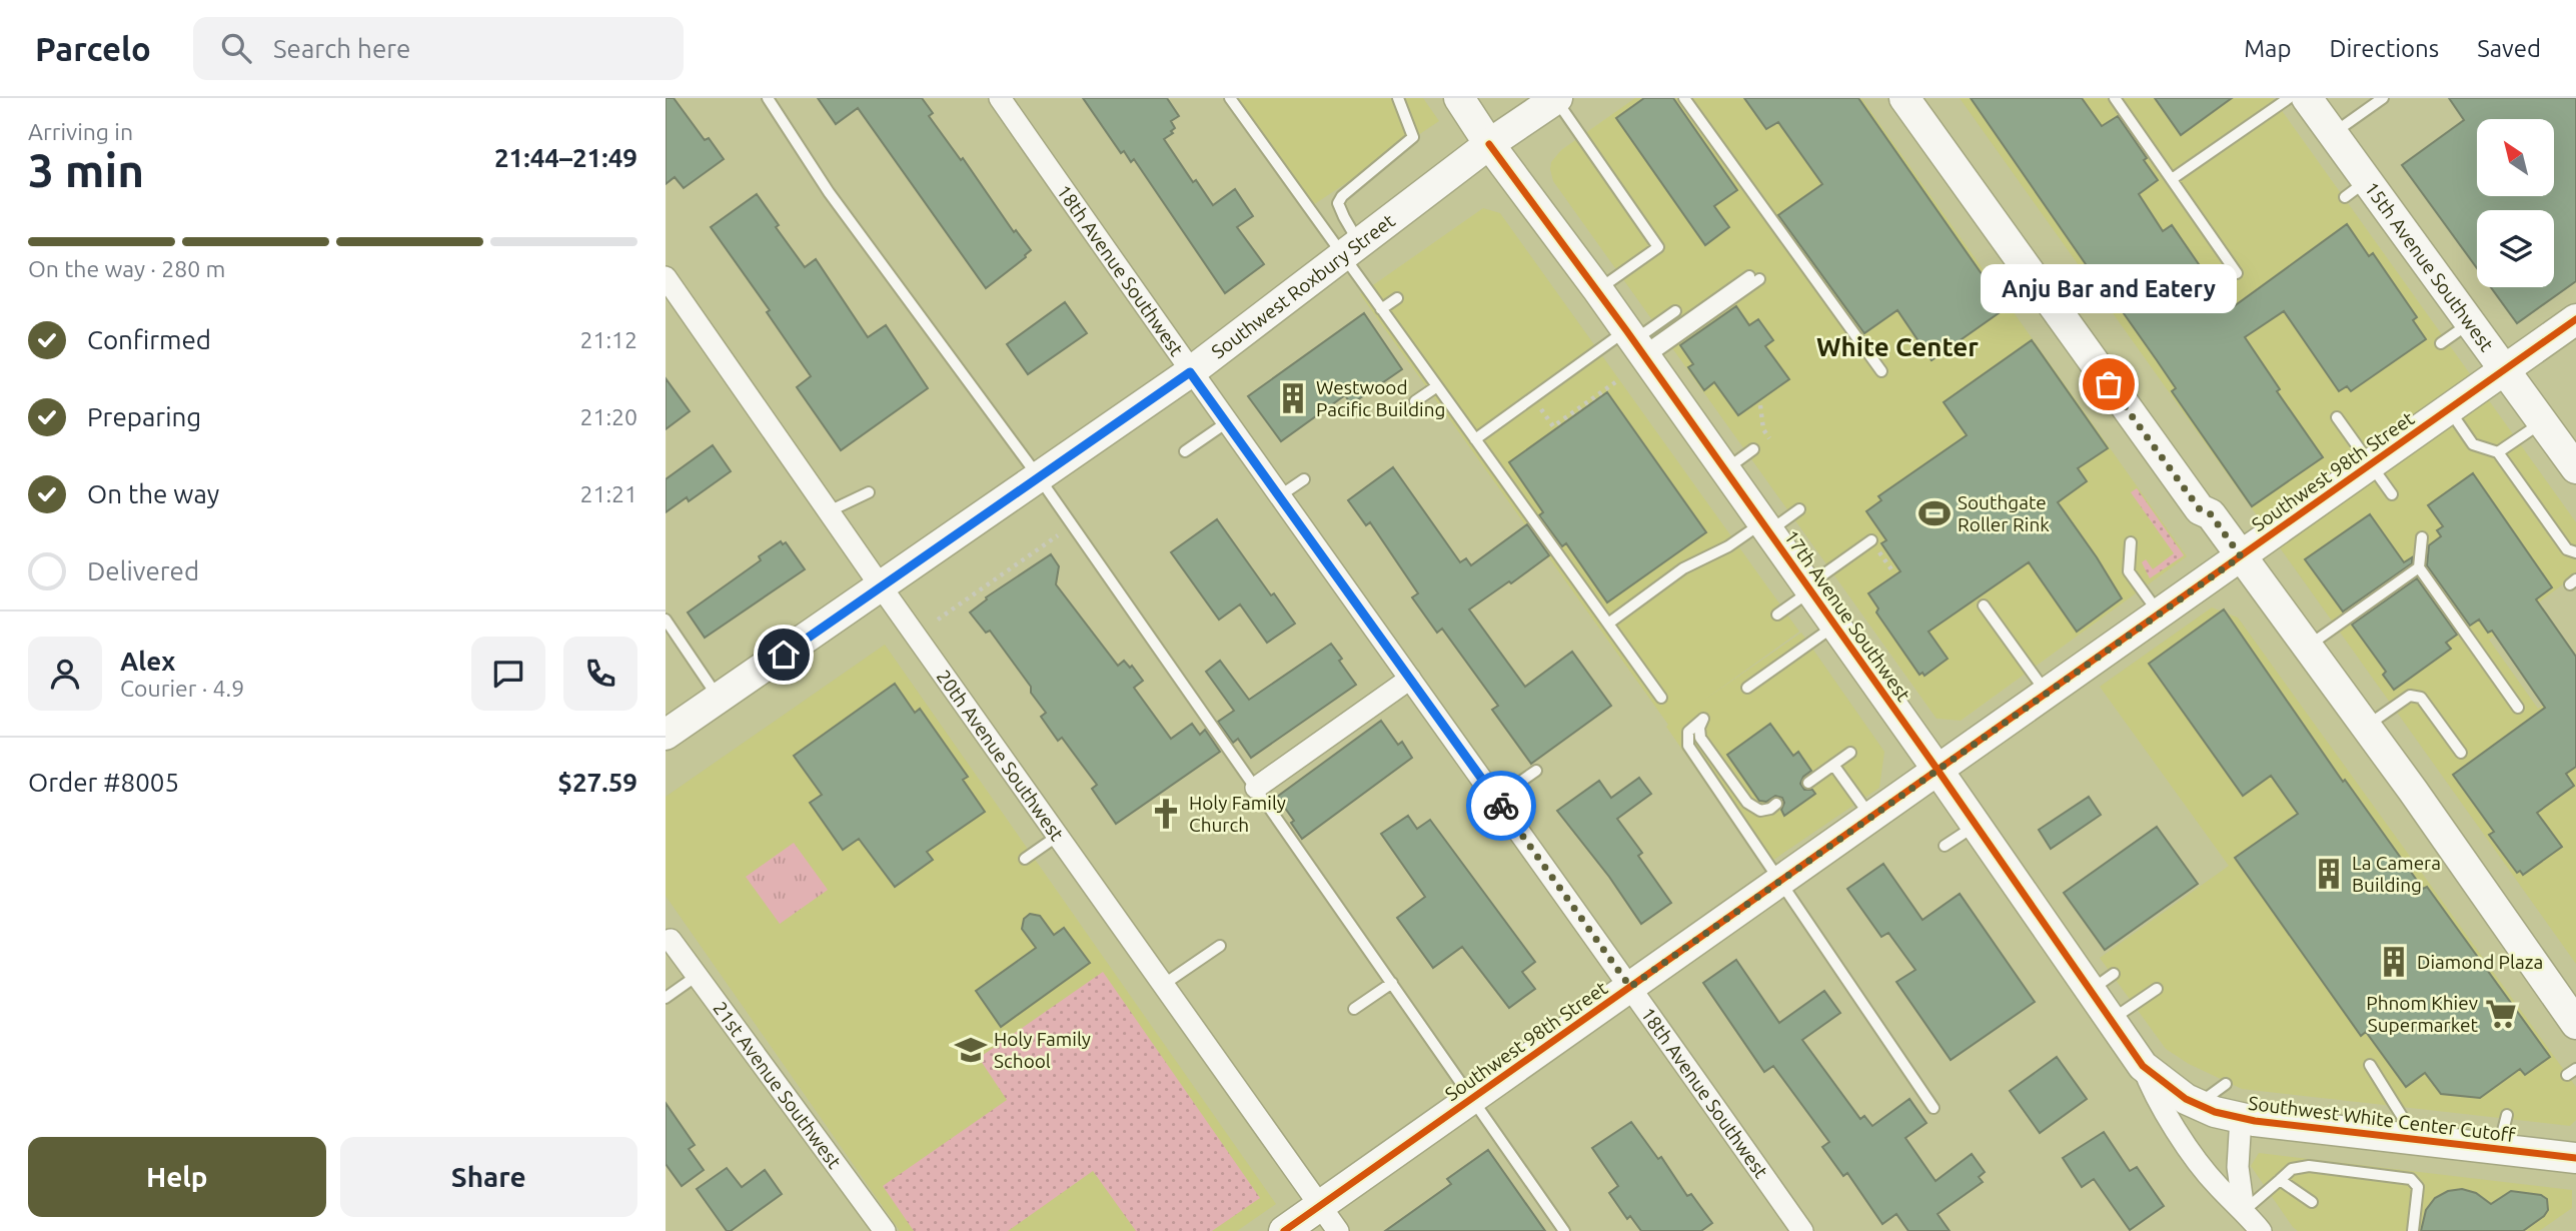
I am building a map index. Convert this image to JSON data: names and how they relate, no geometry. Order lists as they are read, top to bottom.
{
  "streets": {
    "street": [
      "15th Avenue Southwest",
      "18th Avenue Southwest",
      "Southwest Roxbury Street",
      "Southwest 98th Street",
      "17th Avenue Southwest",
      "20th Avenue Southwest",
      "21st Avenue Southwest",
      "Southwest White Center Cutoff"
    ]
  },
  "crossings": [
    ["15th Avenue Southwest", "Southwest 98th Street"],
    ["18th Avenue Southwest", "Southwest Roxbury Street"],
    ["18th Avenue Southwest", "Southwest 98th Street"],
    ["Southwest Roxbury Street", "17th Avenue Southwest"],
    ["Southwest Roxbury Street", "20th Avenue Southwest"],
    ["Southwest 98th Street", "17th Avenue Southwest"],
    ["Southwest 98th Street", "20th Avenue Southwest"],
    ["17th Avenue Southwest", "Southwest White Center Cutoff"]
  ],
  "districts": ["White Center"],
  "places": {
    "other": ["Anju Bar and Eatery"],
    "building": ["Westwood Pacific Building", "La Camera Building", "Diamond Plaza"],
    "sports": ["Southgate Roller Rink"],
    "church": ["Holy Family Church"],
    "supermarket": ["Phnom Khiev Supermarket"],
    "school or university": ["Holy Family School"]
  },
  "north": "top left",
  "page": {
    "header": "Parcelo",
    "search": "Search here",
    "nav": ["Map", "Directions", "Saved"],
    "heading": ["3 min", "Arriving in", "21:44–21:49"],
    "panel": [
      "Alex",
      "Courier · 4.9",
      "Order #8005",
      "$27.59"
    ],
    "bar": "On the way · 280 m",
    "bubble": "Anju Bar and Eatery",
    "list": [
      ["Confirmed", "21:12"],
      ["Preparing", "21:20"],
      ["On the way", "21:21"],
      "Delivered"
    ],
    "buttons": ["Help", "Share"]
  }
}
